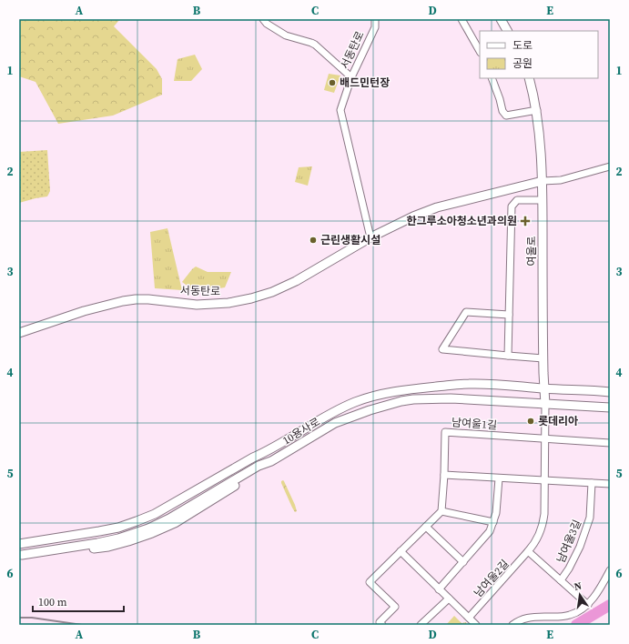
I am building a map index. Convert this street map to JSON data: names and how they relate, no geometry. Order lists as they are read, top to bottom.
{
  "streets": {
    "street": [
      "서동탄로",
      "여울로",
      "남여울1길",
      "10용사로",
      "남여울3길",
      "남여울2길"
    ]
  },
  "crossings": [
    ["서동탄로", "여울로"],
    ["여울로", "10용사로"],
    ["여울로", "남여울2길"],
    ["남여울1길", "남여울2길"],
    ["10용사로", "남여울2길"]
  ],
  "places": {
    "other": ["배드민턴장", "근린생활시설", "롯데리아"],
    "health": ["한그루소아청소년과의원"]
  },
  "legend": ["도로", "공원"],
  "scale_bar": "100 m",
  "north": "top",
  "grid": {
    "columns": [
      "A",
      "B",
      "C",
      "D",
      "E"
    ],
    "rows": [
      "1",
      "2",
      "3",
      "4",
      "5",
      "6"
    ]
  }
}
